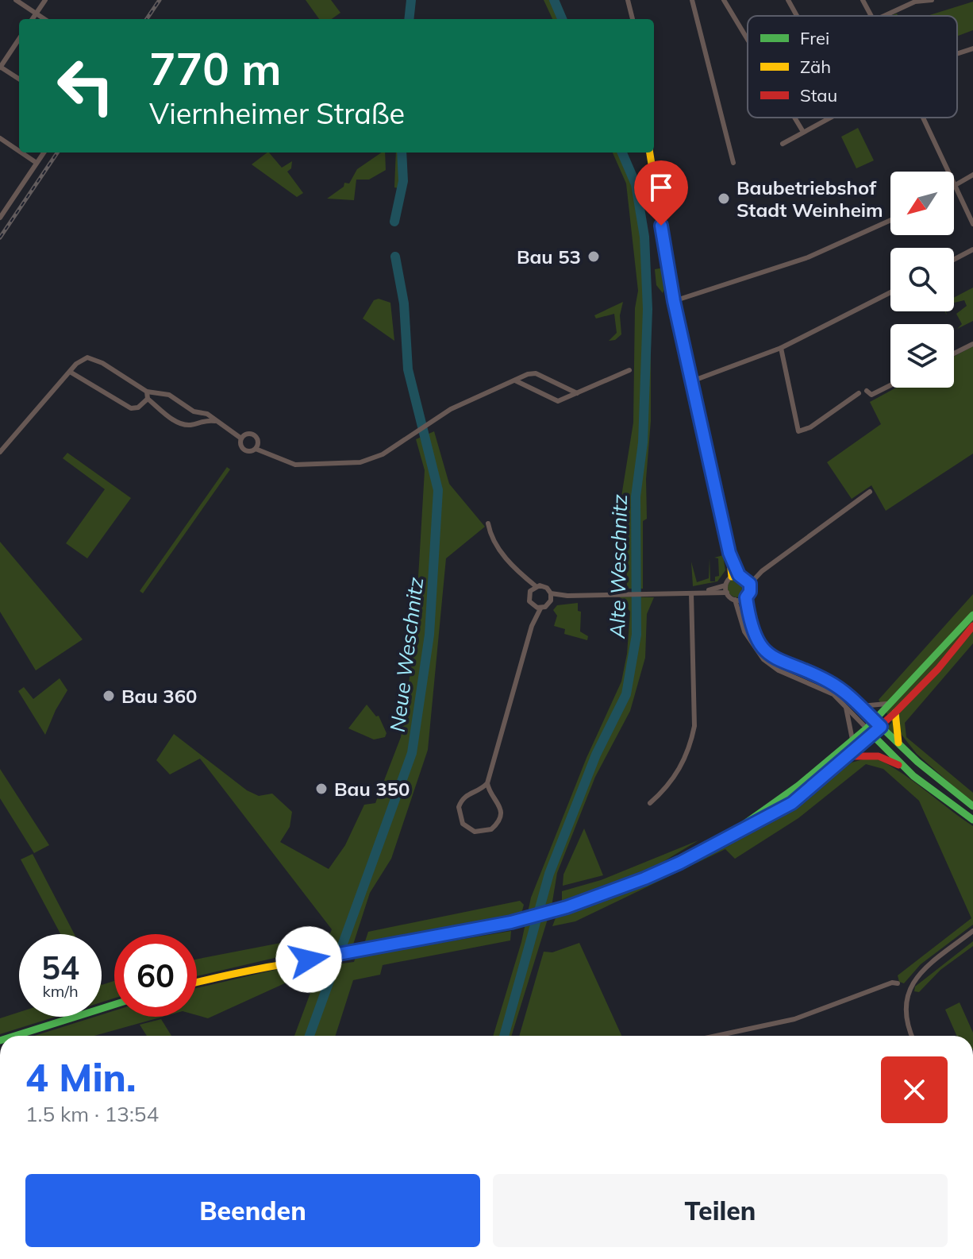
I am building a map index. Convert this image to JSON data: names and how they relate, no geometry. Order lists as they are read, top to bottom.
{
  "water": ["Alte Weschnitz", "Neue Weschnitz"],
  "places": [
    "Baubetriebshof Stadt Weinheim",
    "Bau 53",
    "Bau 360",
    "Bau 350"
  ],
  "legend": ["Frei", "Zäh", "Stau"],
  "north": "bottom left",
  "page": {
    "turn": ["770 m", "Viernheimer Straße"],
    "speed": "54 km/h",
    "limit": "60",
    "heading": ["4 Min.", "1.5 km · 13:54"],
    "buttons": ["Beenden", "Teilen"]
  }
}
